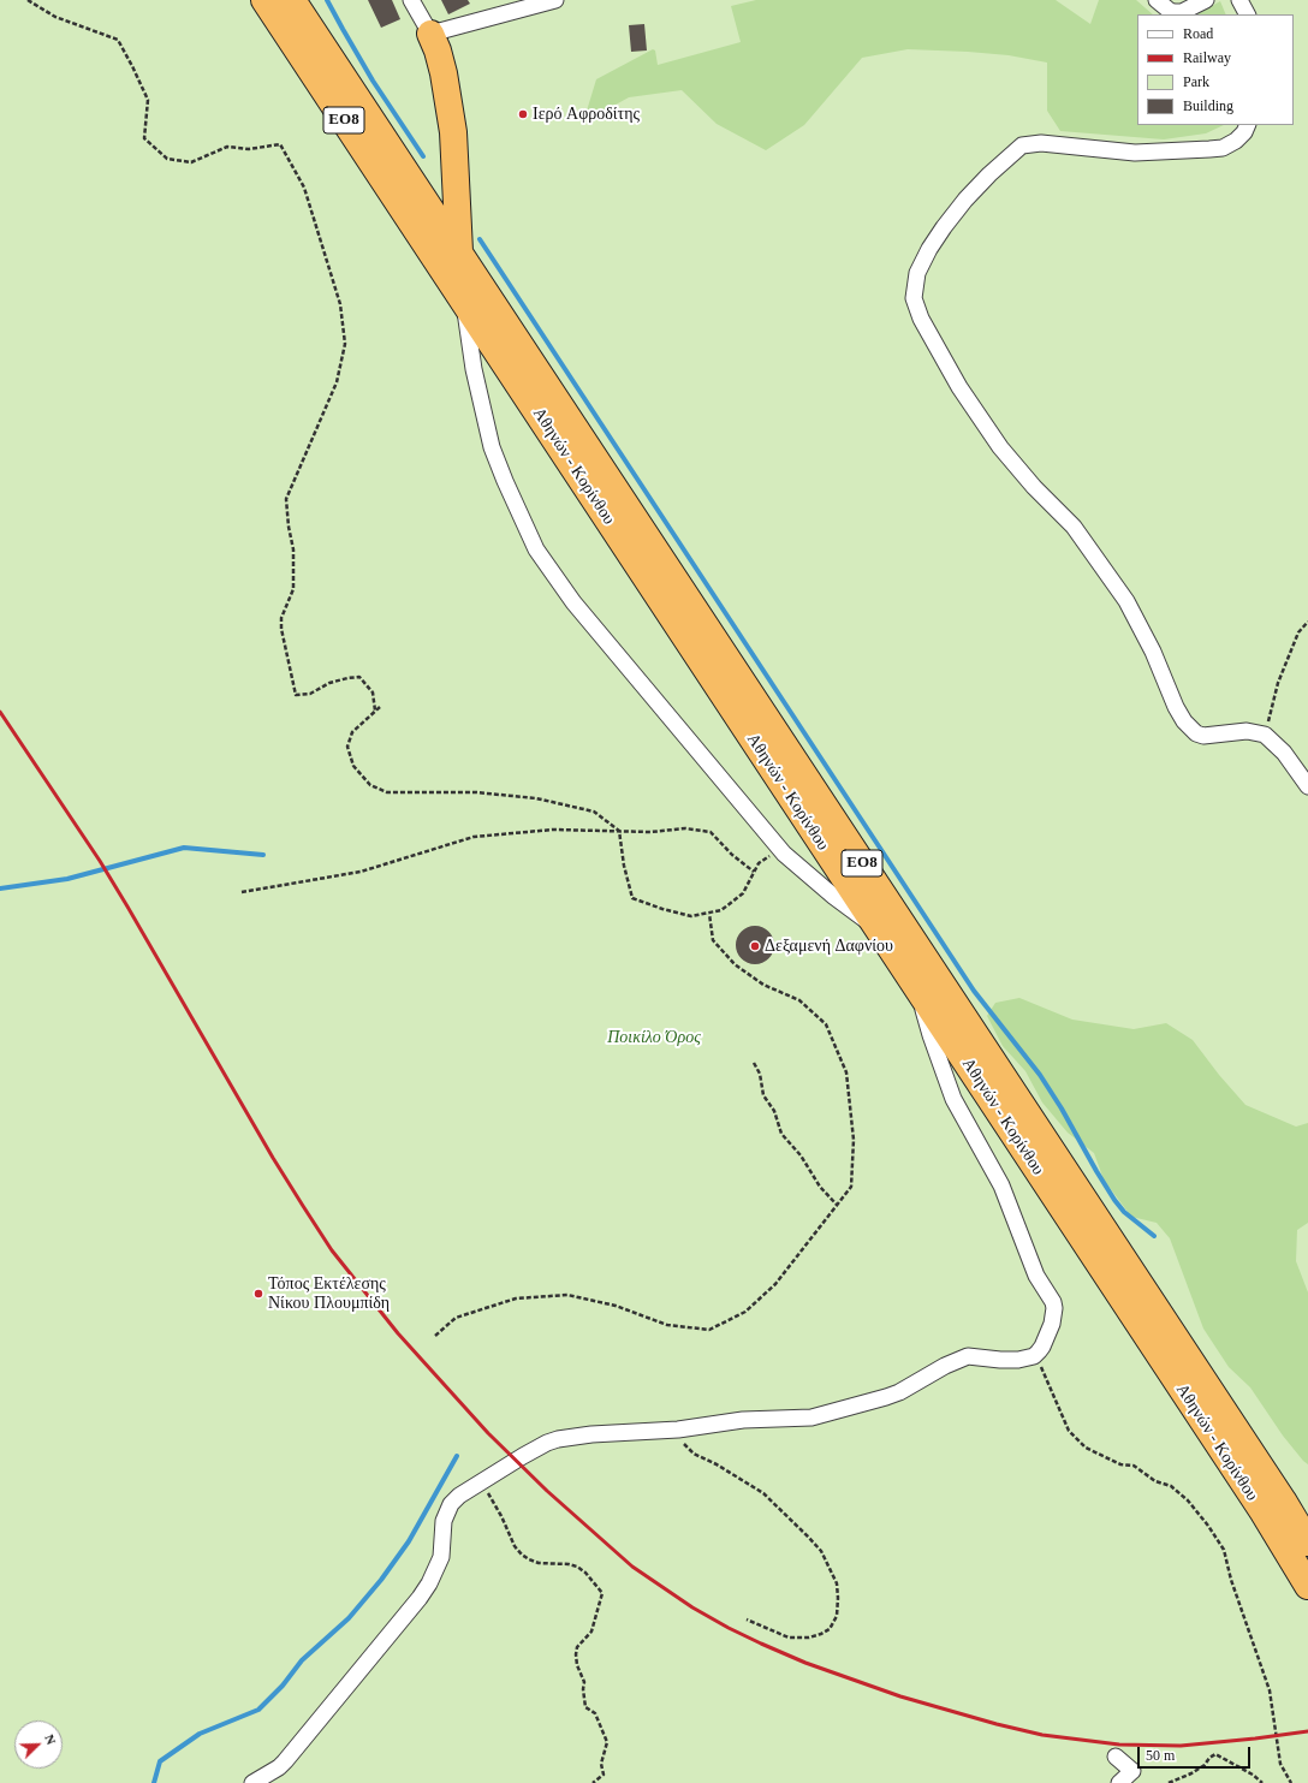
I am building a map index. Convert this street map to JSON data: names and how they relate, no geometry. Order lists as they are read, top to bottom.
{
  "streets": {
    "highway": ["ΕΟ8", "Αθηνών - Κορίνθου"]
  },
  "parks": ["Ποικίλο Όρος"],
  "places": ["Ιερό Αφροδίτης", "Δεξαμενή Δαφνίου", "Τόπος Εκτέλεσης Νίκου Πλουμπίδη"],
  "legend": [
    "Road",
    "Railway",
    "Park",
    "Building"
  ],
  "scale_bar": "50 m",
  "north": "top right"
}
